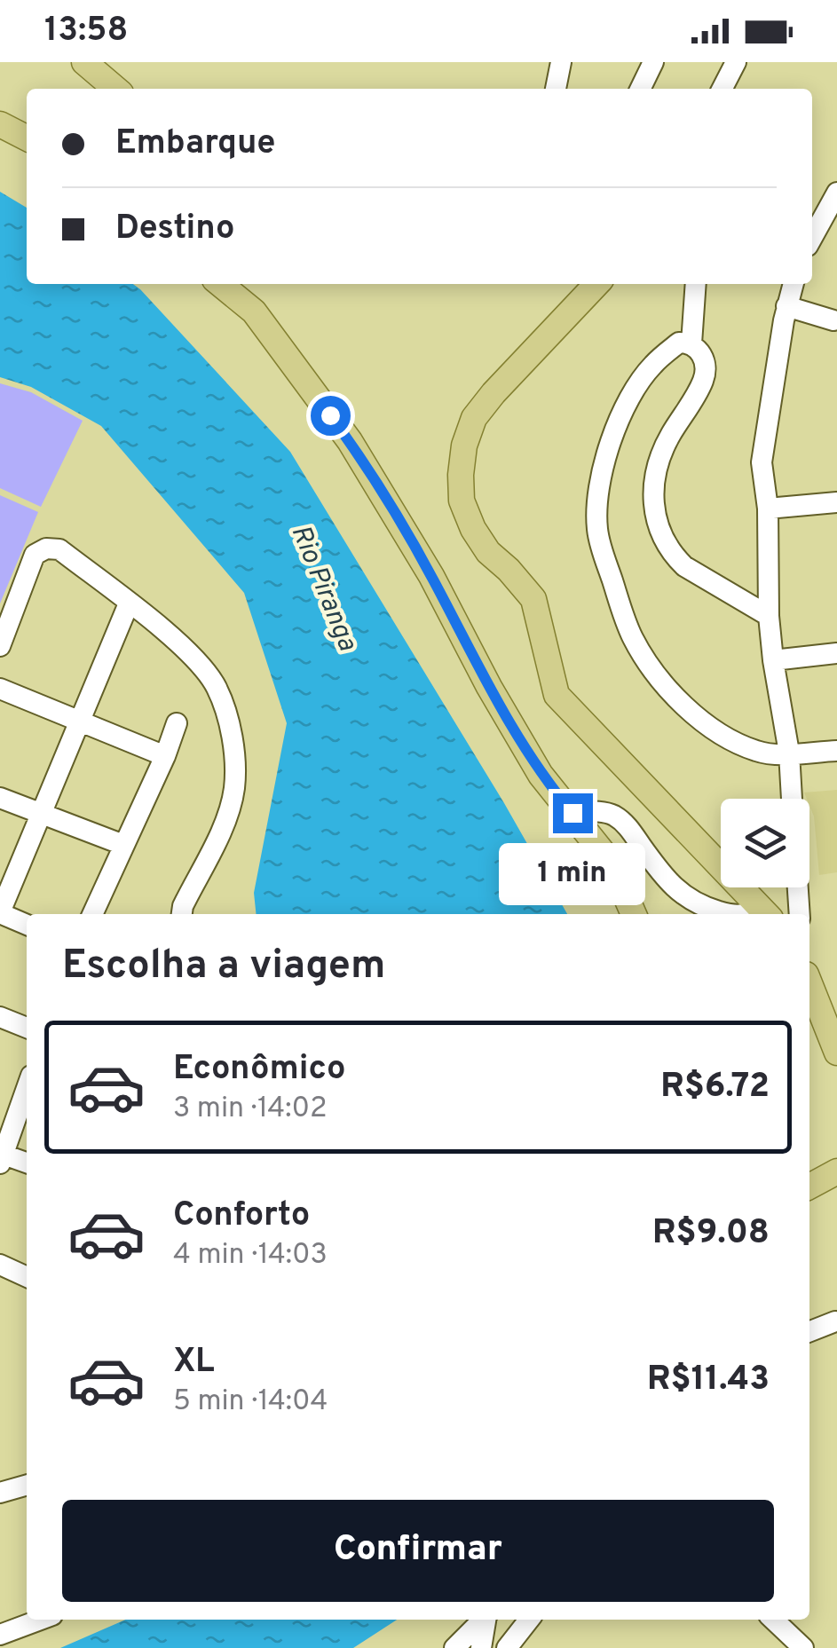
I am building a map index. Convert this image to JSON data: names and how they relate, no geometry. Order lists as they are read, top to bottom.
{
  "water": ["Rio Piranga"],
  "page": {
    "status": "13:58",
    "banner": ["Embarque", "Destino"],
    "bubble": "1 min",
    "heading": "Escolha a viagem",
    "list": [
      {
        "name": "Econômico",
        "note": "3 min · 14:02",
        "value": "R$6.72"
      },
      {
        "name": "Conforto",
        "note": "4 min · 14:03",
        "value": "R$9.08"
      },
      {
        "name": "XL",
        "note": "5 min · 14:04",
        "value": "R$11.43"
      }
    ],
    "buttons": "Confirmar"
  }
}
